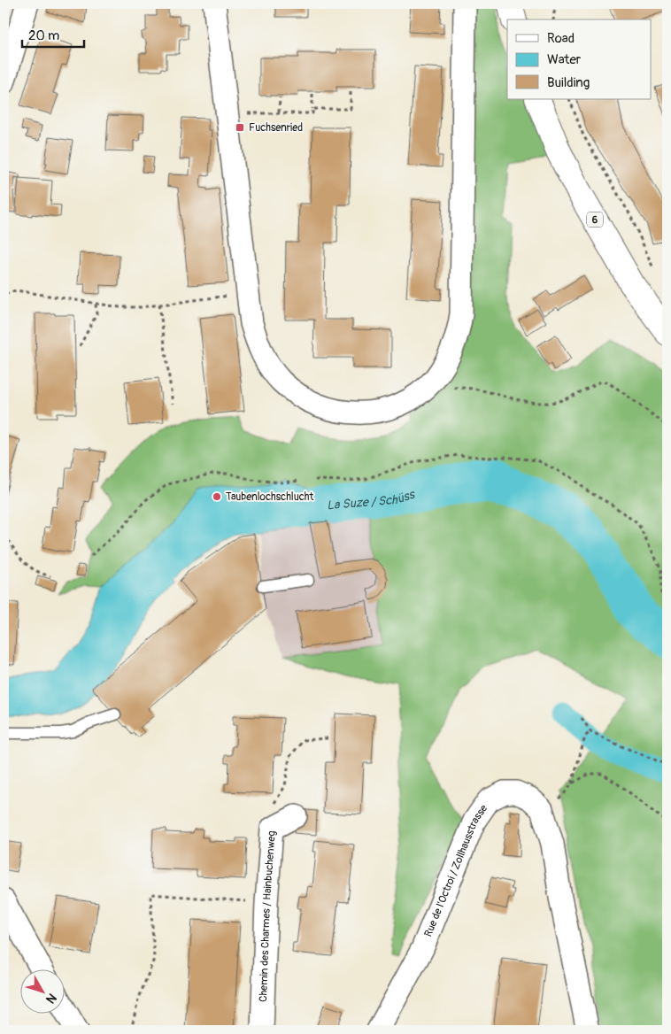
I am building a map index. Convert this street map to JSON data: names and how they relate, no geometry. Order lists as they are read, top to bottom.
{
  "streets": {
    "main road": ["6"],
    "street": ["Rue de l'Octroi / Zollhausstrasse", "Chemin des Charmes / Hainbuchenweg"]
  },
  "water": ["La Suze / Schüss"],
  "places": {
    "transit": ["Fuchsenried"],
    "other": ["Taubenlochschlucht"]
  },
  "legend": ["Road", "Water", "Building"],
  "scale_bar": "20 m",
  "north": "bottom right"
}
